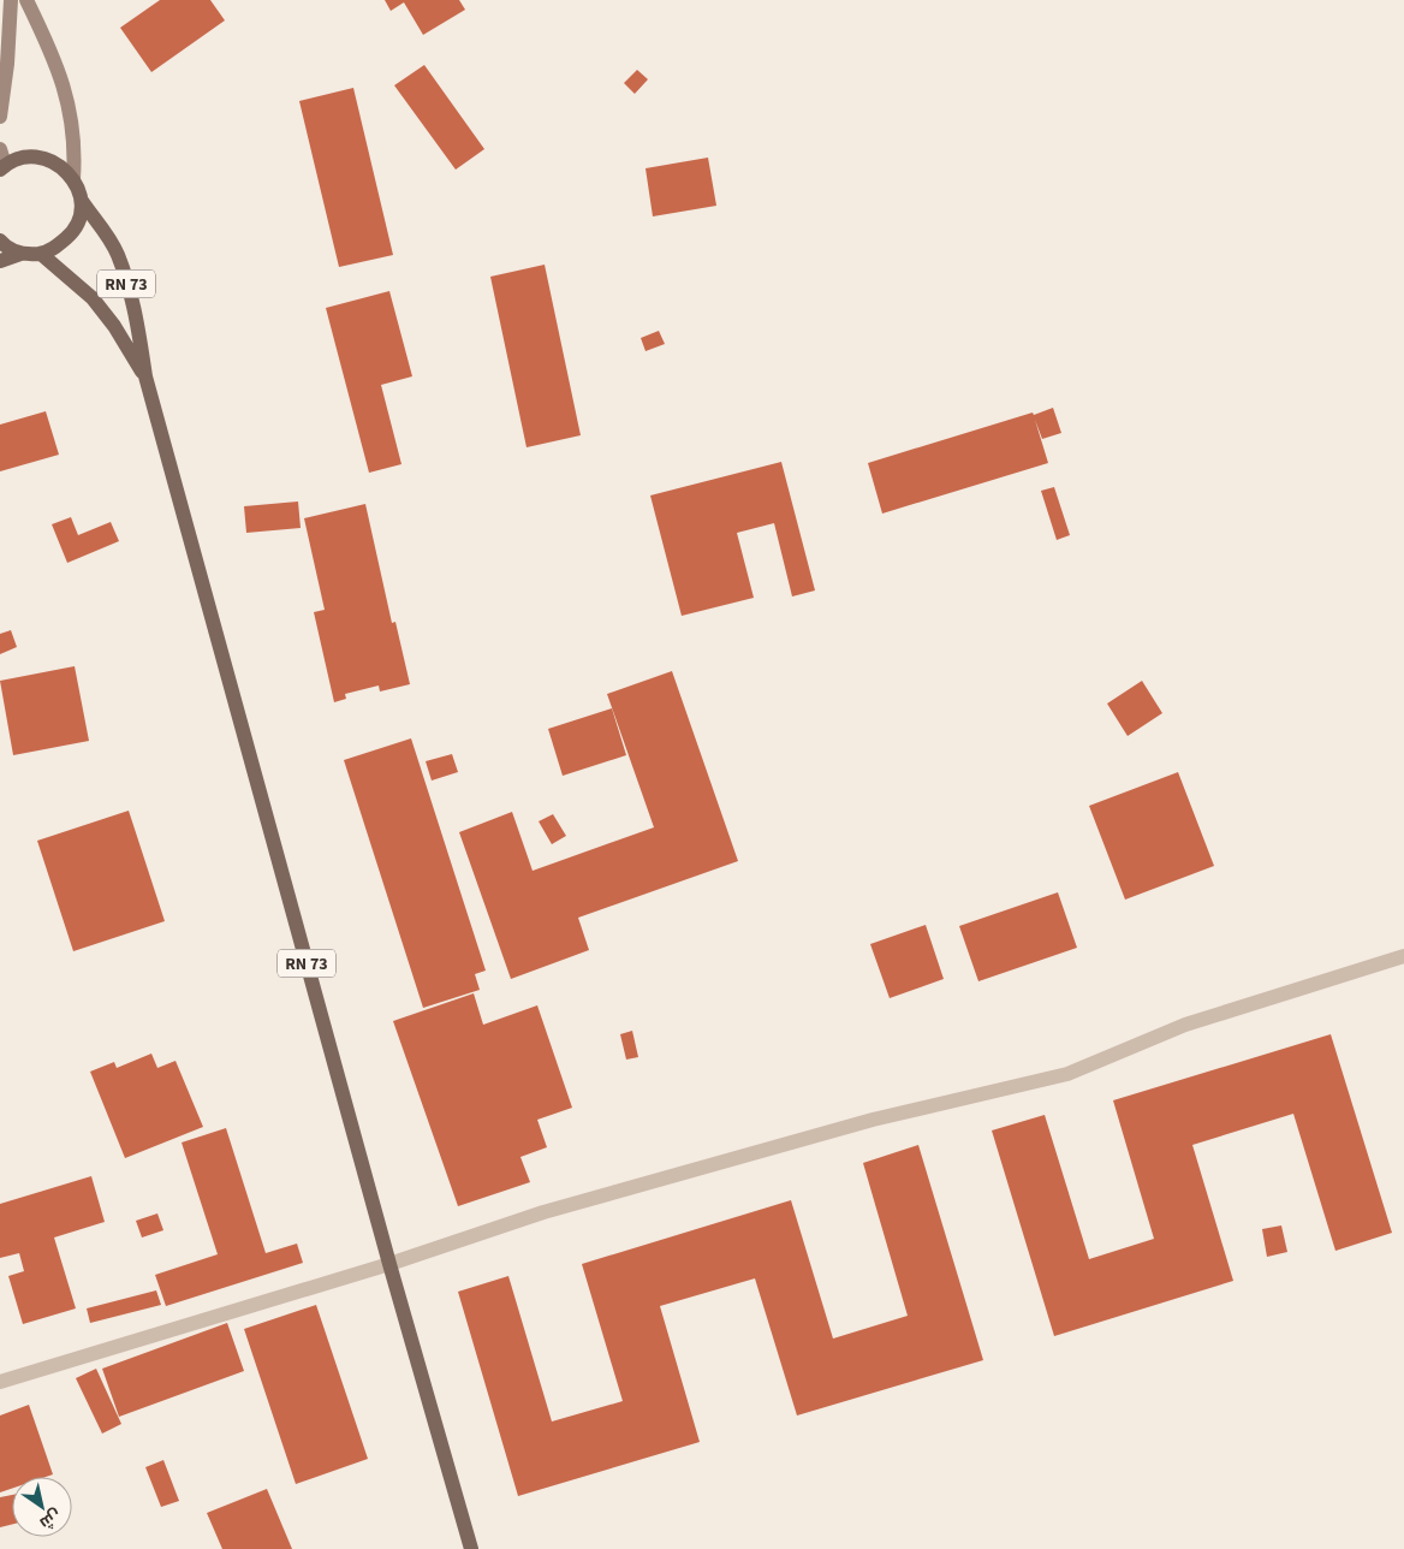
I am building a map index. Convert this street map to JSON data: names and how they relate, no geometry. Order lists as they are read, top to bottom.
{
  "streets": {
    "main road": ["RN 73"]
  },
  "north": "bottom right"
}
